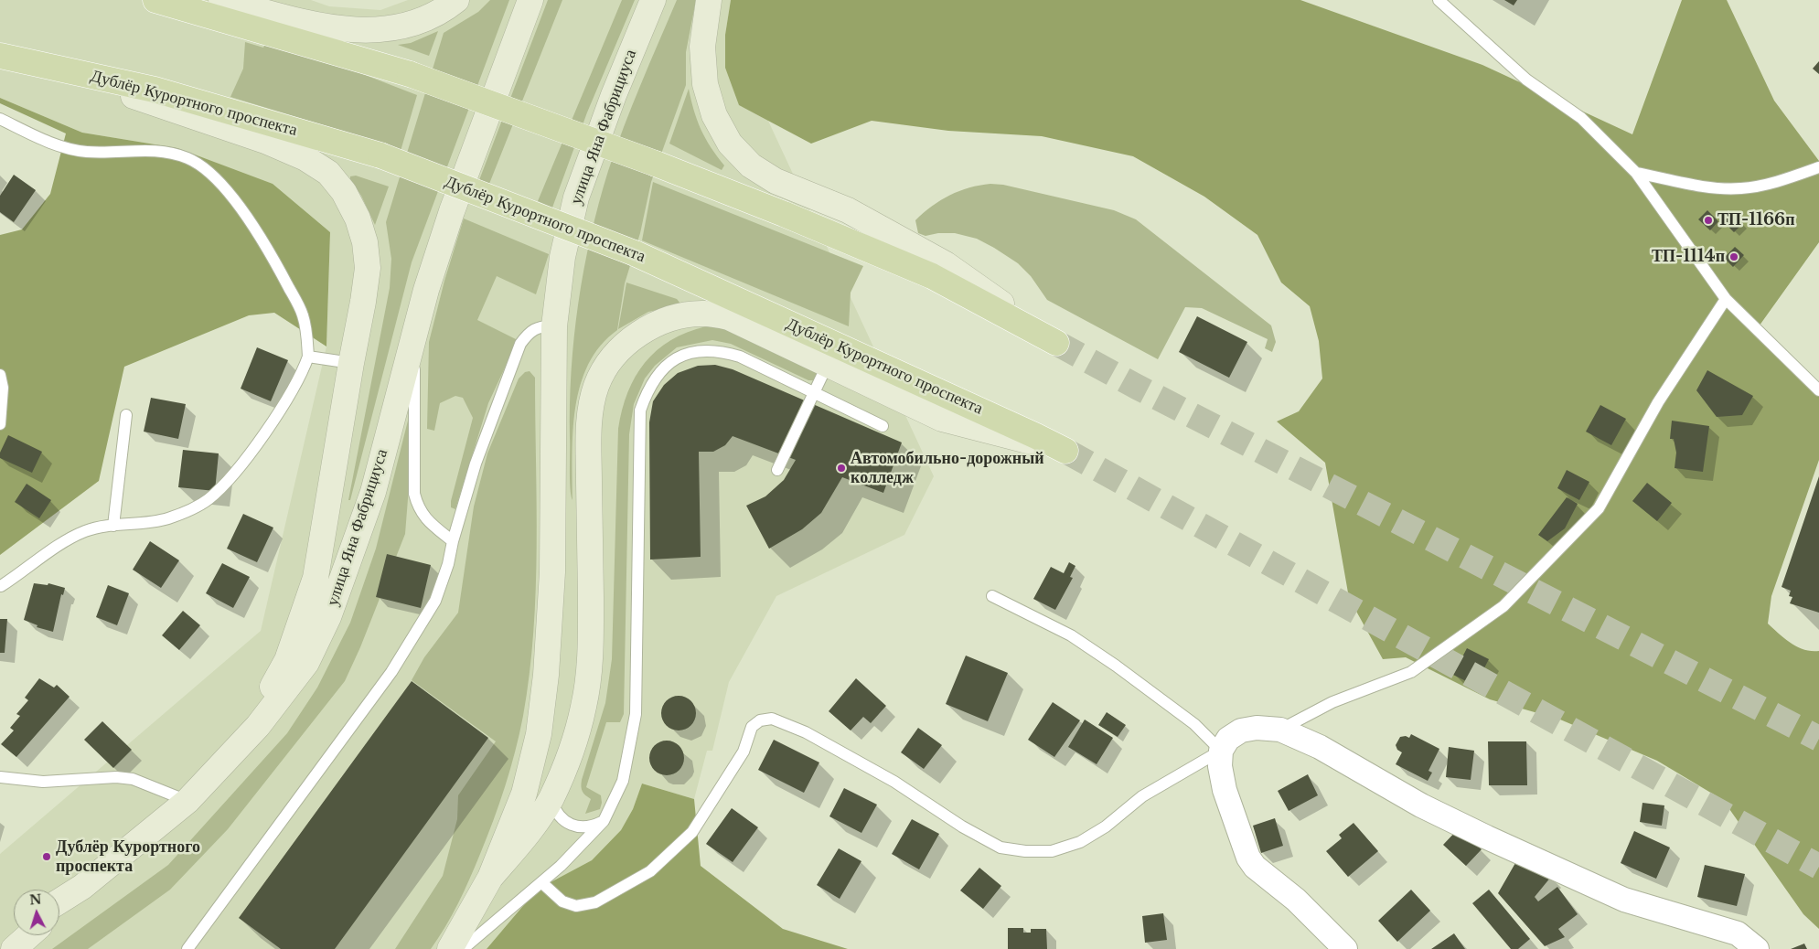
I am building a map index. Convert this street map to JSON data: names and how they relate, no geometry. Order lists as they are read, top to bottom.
{
  "streets": {
    "main road": ["Дублёр Курортного проспекта", "улица Яна Фабрициуса"]
  },
  "places": [
    "ТП-1166п",
    "ТП-1114п",
    "Автомобильно-дорожный колледж",
    "Дублёр Курортного проспекта"
  ],
  "north": "top"
}
